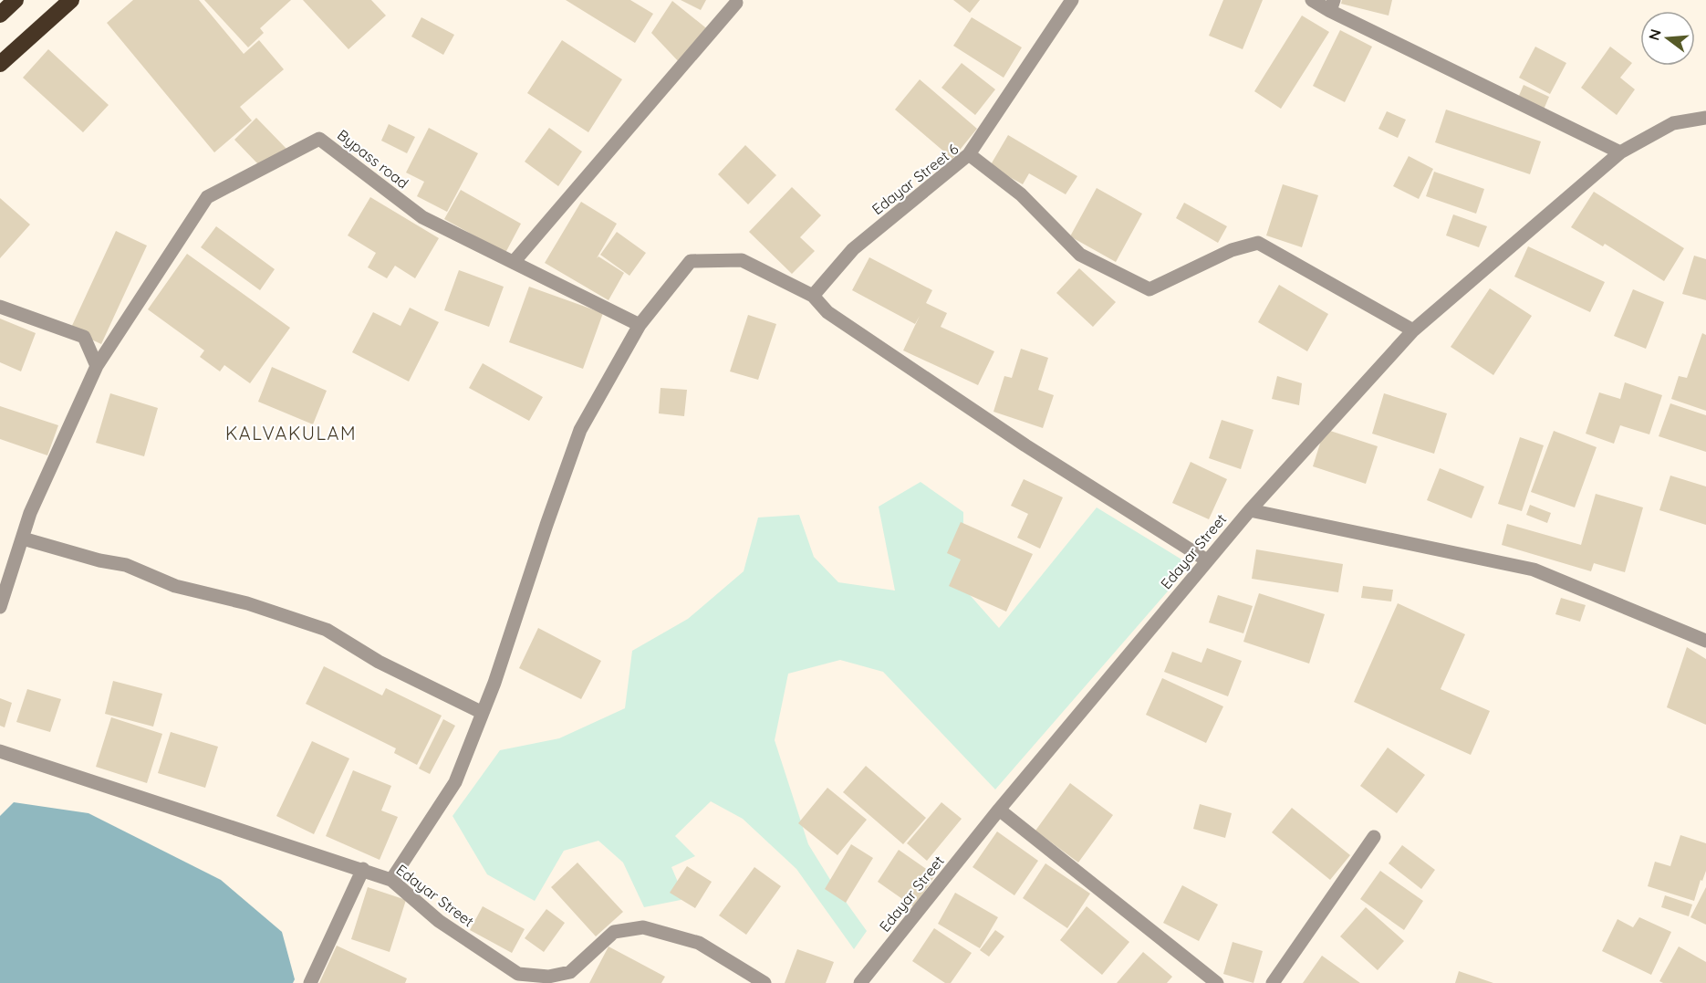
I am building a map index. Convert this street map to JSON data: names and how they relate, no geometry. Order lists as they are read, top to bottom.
{
  "streets": {
    "street": ["Bypass road", "Edayar Street 6", "Edayar Street"]
  },
  "crossings": [
    ["Edayar Street 6", "Edayar Street"]
  ],
  "districts": ["KALVAKULAM"],
  "north": "left"
}
